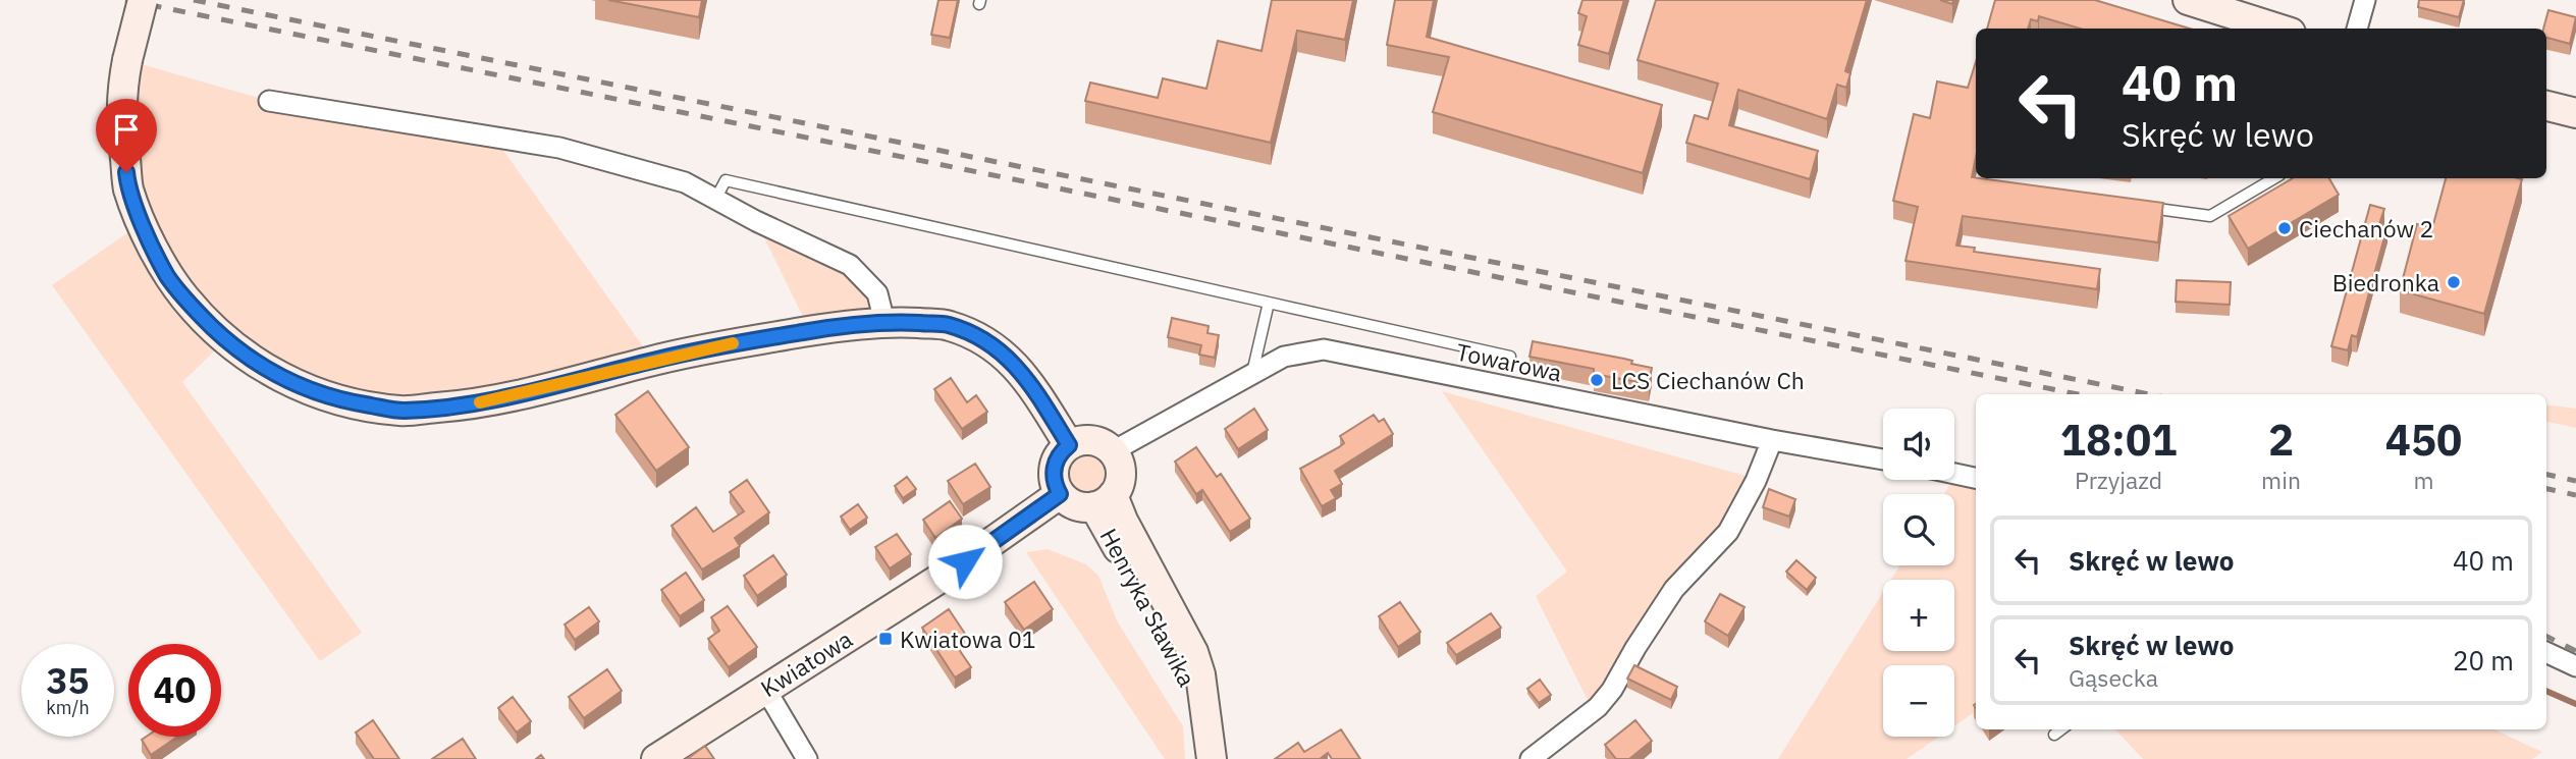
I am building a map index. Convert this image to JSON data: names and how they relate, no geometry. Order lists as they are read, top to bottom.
{
  "streets": {
    "main road": ["Henryka Sławika", "Kwiatowa"],
    "street": ["Towarowa"]
  },
  "crossings": [
    ["Henryka Sławika", "Kwiatowa"]
  ],
  "places": {
    "other": ["Ciechanów 2", "Biedronka", "LCS Ciechanów Ch"],
    "transit": ["Kwiatowa 01"]
  },
  "page": {
    "turn": ["40 m", "Skręć w lewo"],
    "eta": [
      "18:01",
      "Przyjazd",
      "2",
      "min",
      "450",
      "m"
    ],
    "map_buttons": ["+", "−"],
    "list": [
      {
        "name": "Skręć w lewo",
        "value": "40 m"
      },
      {
        "name": "Skręć w lewo",
        "note": "Gąsecka",
        "value": "20 m"
      }
    ],
    "speed": "35 km/h",
    "limit": "40"
  }
}
